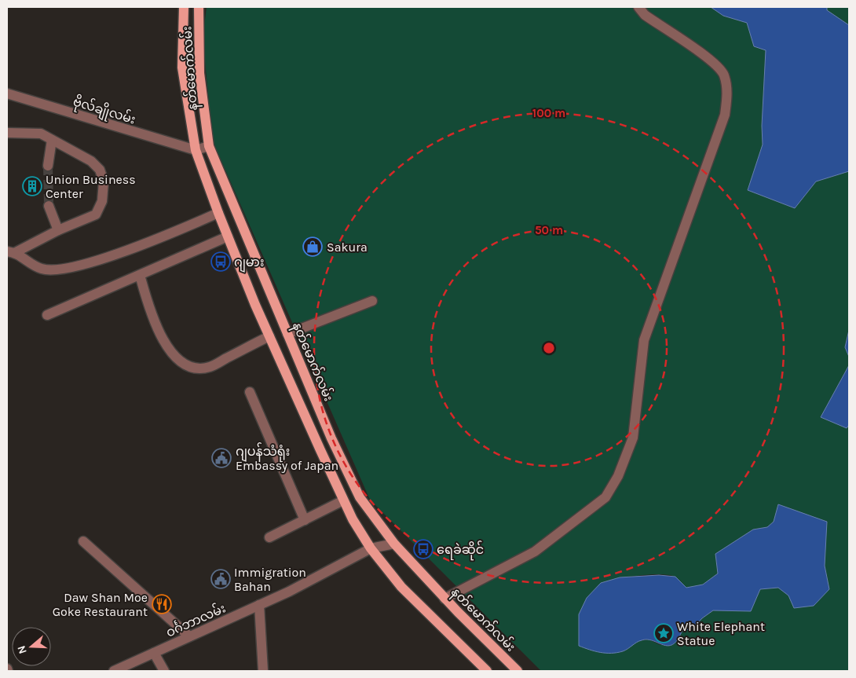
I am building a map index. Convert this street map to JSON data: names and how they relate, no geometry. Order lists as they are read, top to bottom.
{
  "streets": {
    "main road": ["နတ်မောက်လမ်း"],
    "street": ["ဗိုလ်ချိုလမ်း", "ဝင်္ဂဘာလမ်း"]
  },
  "crossings": [
    ["နတ်မောက်လမ်း", "ဗိုလ်ချိုလမ်း"],
    ["နတ်မောက်လမ်း", "ဝင်္ဂဘာလမ်း"]
  ],
  "places": {
    "building": ["Union Business Center"],
    "shop": ["Sakura"],
    "bus stop": ["ဂျမား", "ရေခဲဆိုင်"],
    "public building": ["ဂျပန်သံရုံး Embassy of Japan", "Immigration Bahan"],
    "restaurant": ["Daw Shan Moe Goke Restaurant"],
    "place": ["White Elephant Statue"]
  },
  "north": "left",
  "rings": ["100 m", "50 m"]
}
